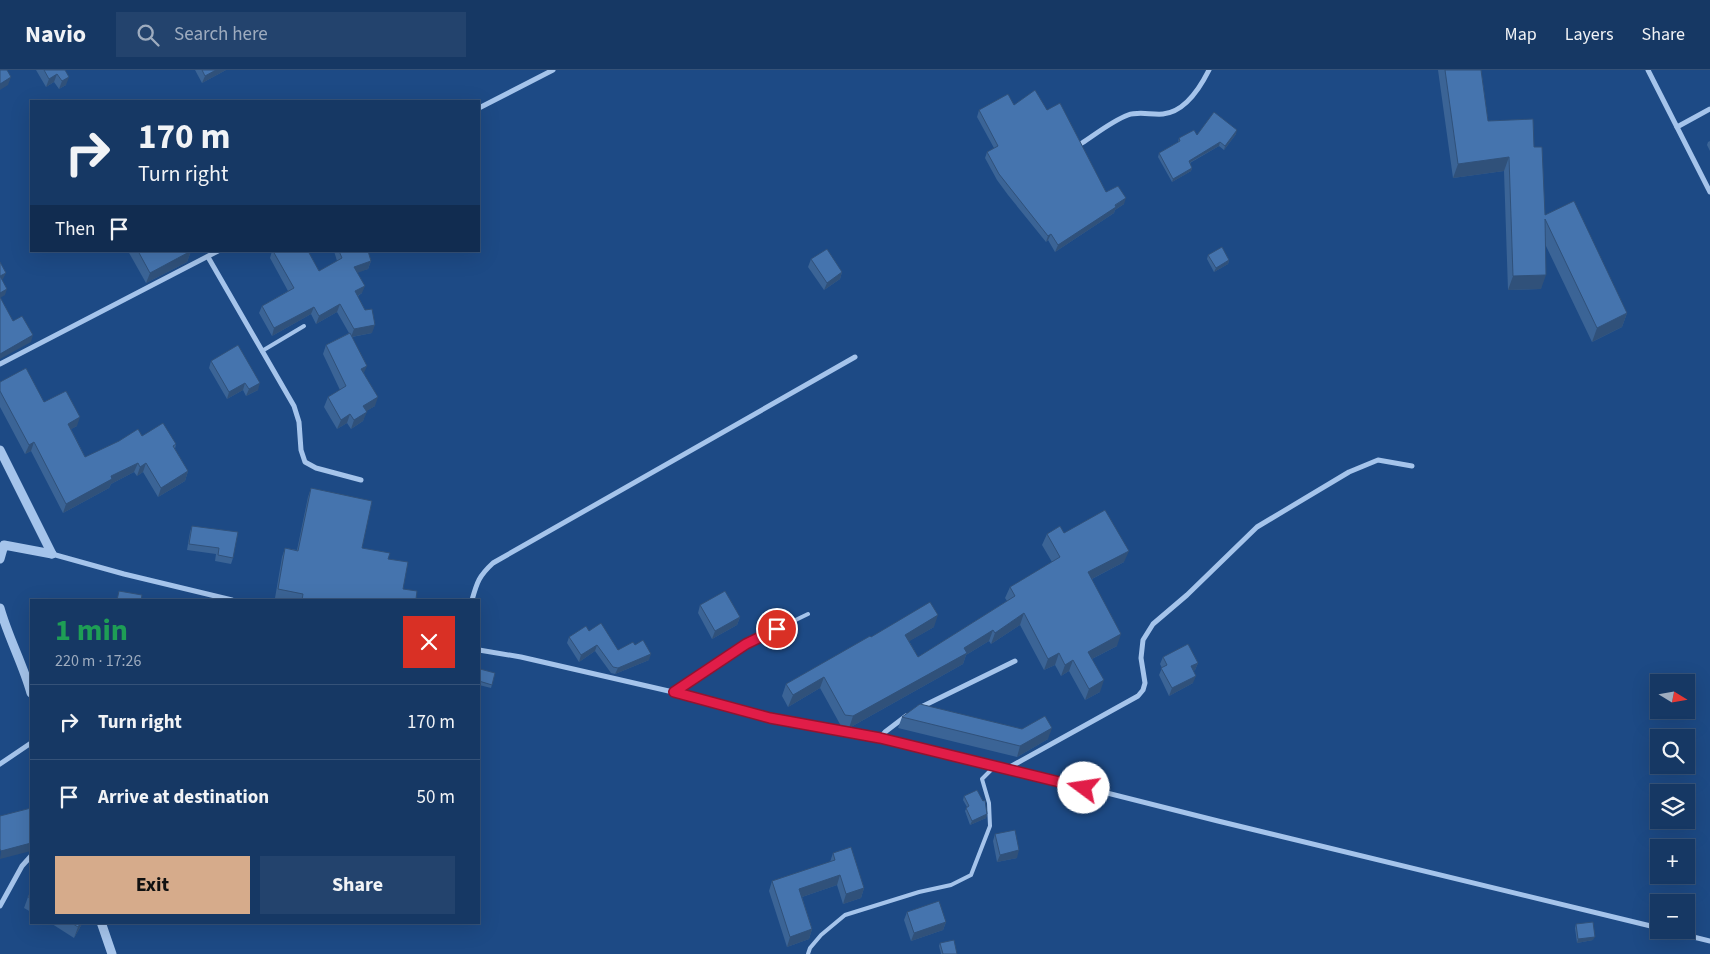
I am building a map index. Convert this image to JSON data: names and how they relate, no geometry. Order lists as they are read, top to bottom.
{
  "north": "right",
  "page": {
    "header": "Navio",
    "search": "Search here",
    "nav": ["Map", "Layers", "Share"],
    "turn": ["170 m", "Turn right"],
    "then": "Then",
    "heading": ["1 min", "220 m · 17:26"],
    "map_buttons": ["+", "−"],
    "list": [
      {
        "name": "Turn right",
        "value": "170 m"
      },
      {
        "name": "Arrive at destination",
        "value": "50 m"
      }
    ],
    "buttons": ["Exit", "Share"]
  }
}
